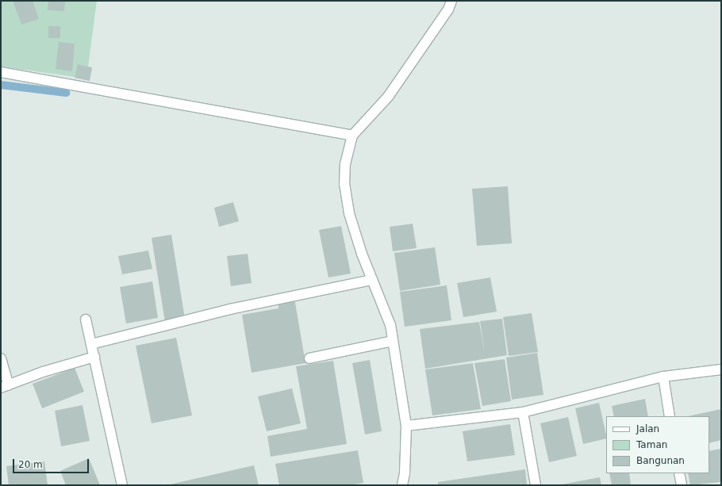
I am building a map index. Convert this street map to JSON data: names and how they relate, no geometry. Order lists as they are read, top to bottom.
{
  "legend": ["Jalan", "Taman", "Bangunan"],
  "scale_bar": "20 m"
}
